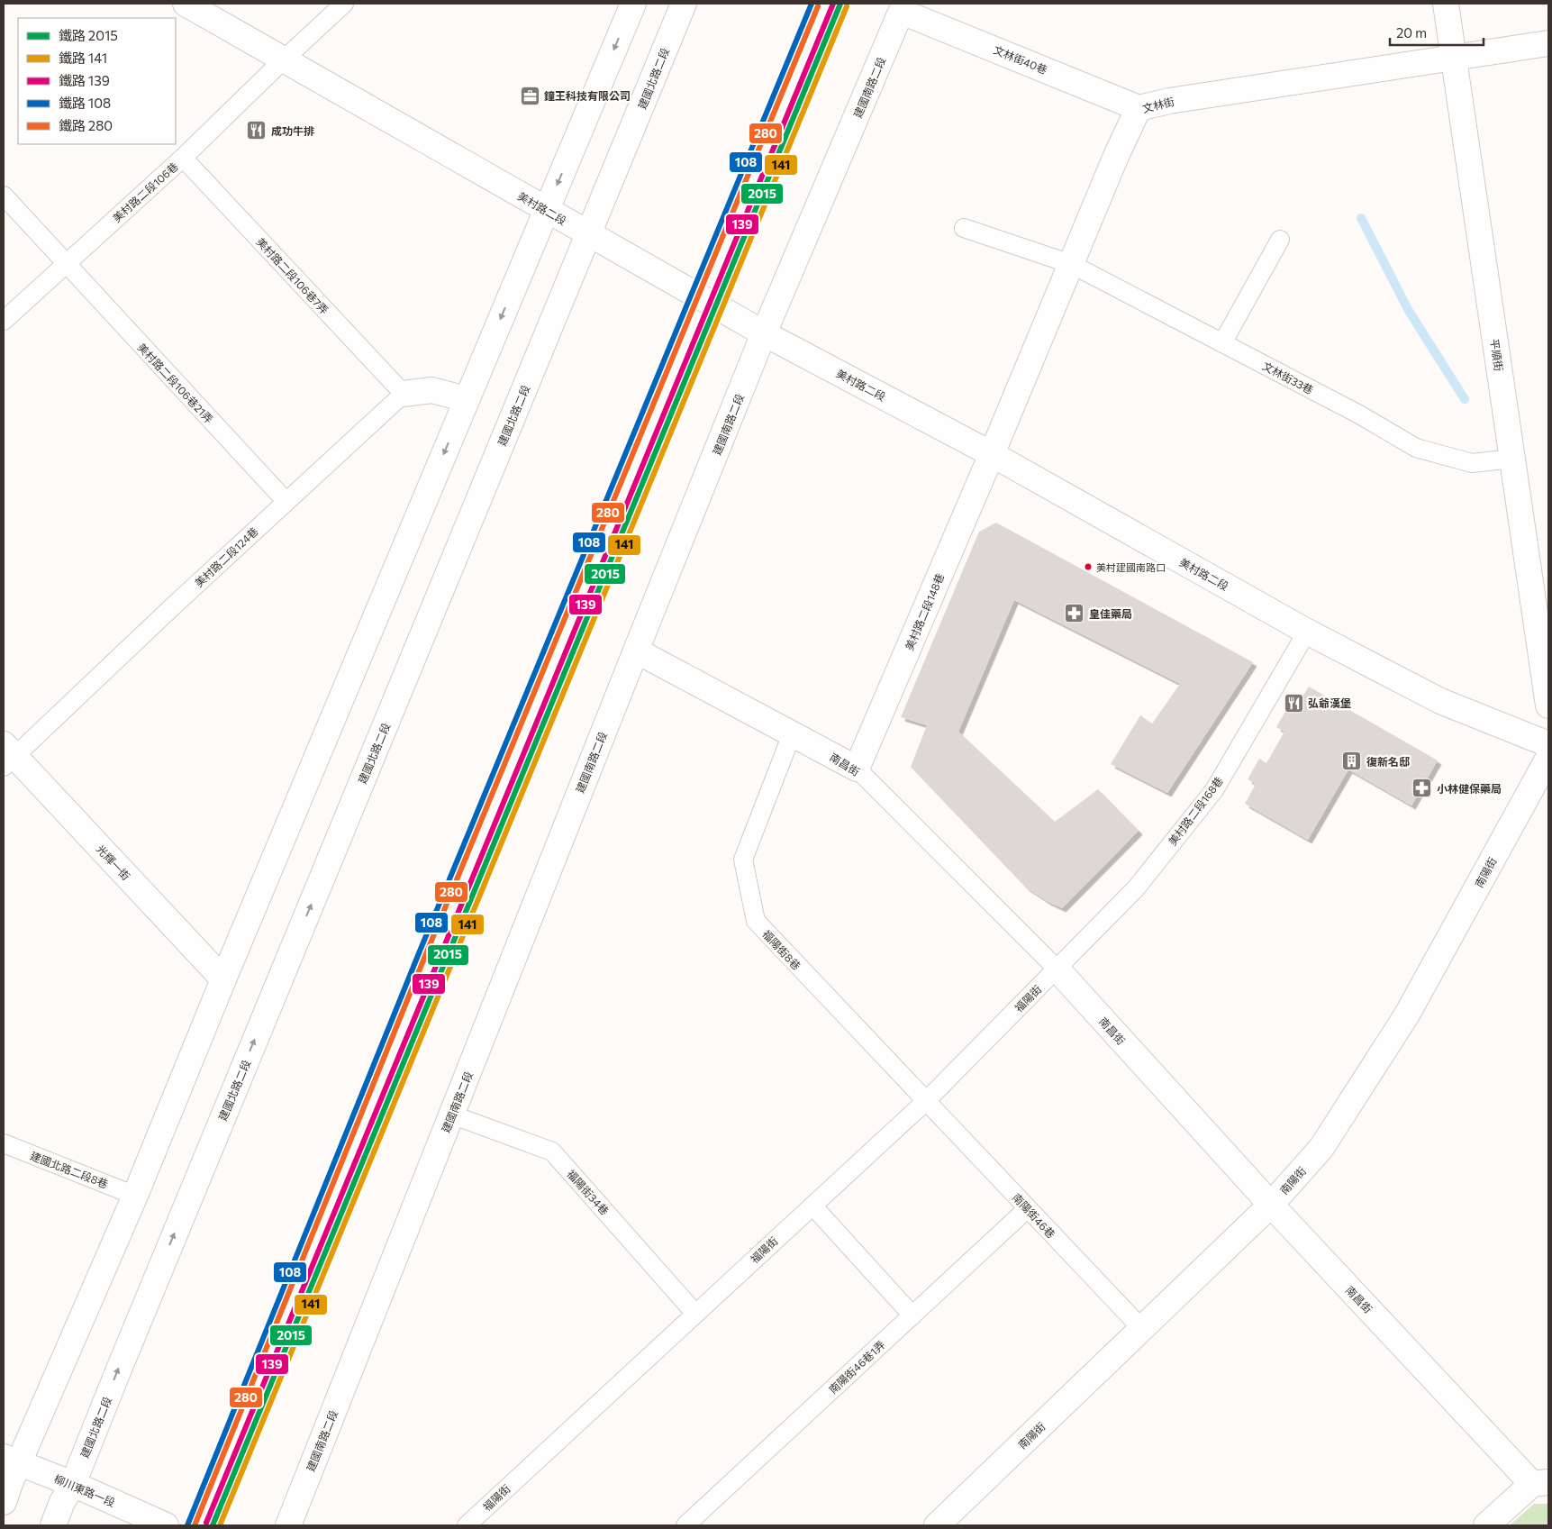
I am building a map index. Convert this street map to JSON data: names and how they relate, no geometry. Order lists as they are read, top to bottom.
{
  "streets": {
    "street": [
      "文林街40巷",
      "建國北路二段",
      "建國南路二段",
      "文林街",
      "美村路二段",
      "平順街",
      "美村路二段148巷",
      "南昌街",
      "光輝一街",
      "南陽街",
      "柳川東路一段"
    ],
    "lane": [
      "美村路二段106巷",
      "美村路二段106巷7弄",
      "文林街33巷",
      "美村路二段106巷21弄",
      "美村路二段124巷",
      "美村路二段168巷",
      "福陽街8巷",
      "福陽街",
      "建國北路二段8巷",
      "福陽街34巷",
      "南陽街46巷",
      "南陽街46巷1弄"
    ]
  },
  "crossings": [
    ["文林街40巷", "建國南路二段"],
    ["文林街40巷", "文林街"],
    ["建國北路二段", "美村路二段"],
    ["建國北路二段", "柳川東路一段"],
    ["建國南路二段", "美村路二段"],
    ["建國南路二段", "南昌街"],
    ["建國南路二段", "福陽街34巷"],
    ["文林街", "美村路二段"],
    ["文林街", "平順街"],
    ["文林街", "文林街33巷"],
    ["文林街", "美村路二段148巷"],
    ["美村路二段106巷", "美村路二段"],
    ["美村路二段106巷", "美村路二段106巷7弄"],
    ["美村路二段106巷", "美村路二段106巷21弄"],
    ["美村路二段", "美村路二段148巷"],
    ["美村路二段", "美村路二段168巷"],
    ["美村路二段106巷7弄", "美村路二段124巷"],
    ["平順街", "文林街33巷"],
    ["美村路二段106巷21弄", "美村路二段124巷"],
    ["美村路二段124巷", "光輝一街"],
    ["美村路二段148巷", "南昌街"],
    ["南昌街", "美村路二段168巷"],
    ["南昌街", "南陽街"],
    ["南昌街", "福陽街8巷"],
    ["南昌街", "福陽街"],
    ["美村路二段168巷", "福陽街"],
    ["南陽街", "南陽街46巷"],
    ["福陽街8巷", "福陽街"],
    ["福陽街8巷", "南陽街46巷"],
    ["福陽街", "福陽街34巷"],
    ["福陽街", "南陽街46巷"],
    ["南陽街46巷", "南陽街46巷1弄"]
  ],
  "places": {
    "office": ["鐘王科技有限公司"],
    "restaurant": ["成功牛排", "弘爺漢堡"],
    "other": ["美村建國南路口"],
    "pharmacy": ["皇佳藥局", "小林健保藥局"],
    "building": ["復新名邸"]
  },
  "lines": [
    "rail line 2015",
    "rail line 139",
    "rail line 108",
    "rail line 141",
    "rail line 280"
  ],
  "legend": [
    "鐵路 2015",
    "鐵路 141",
    "鐵路 139",
    "鐵路 108",
    "鐵路 280"
  ],
  "scale_bar": "20 m"
}
